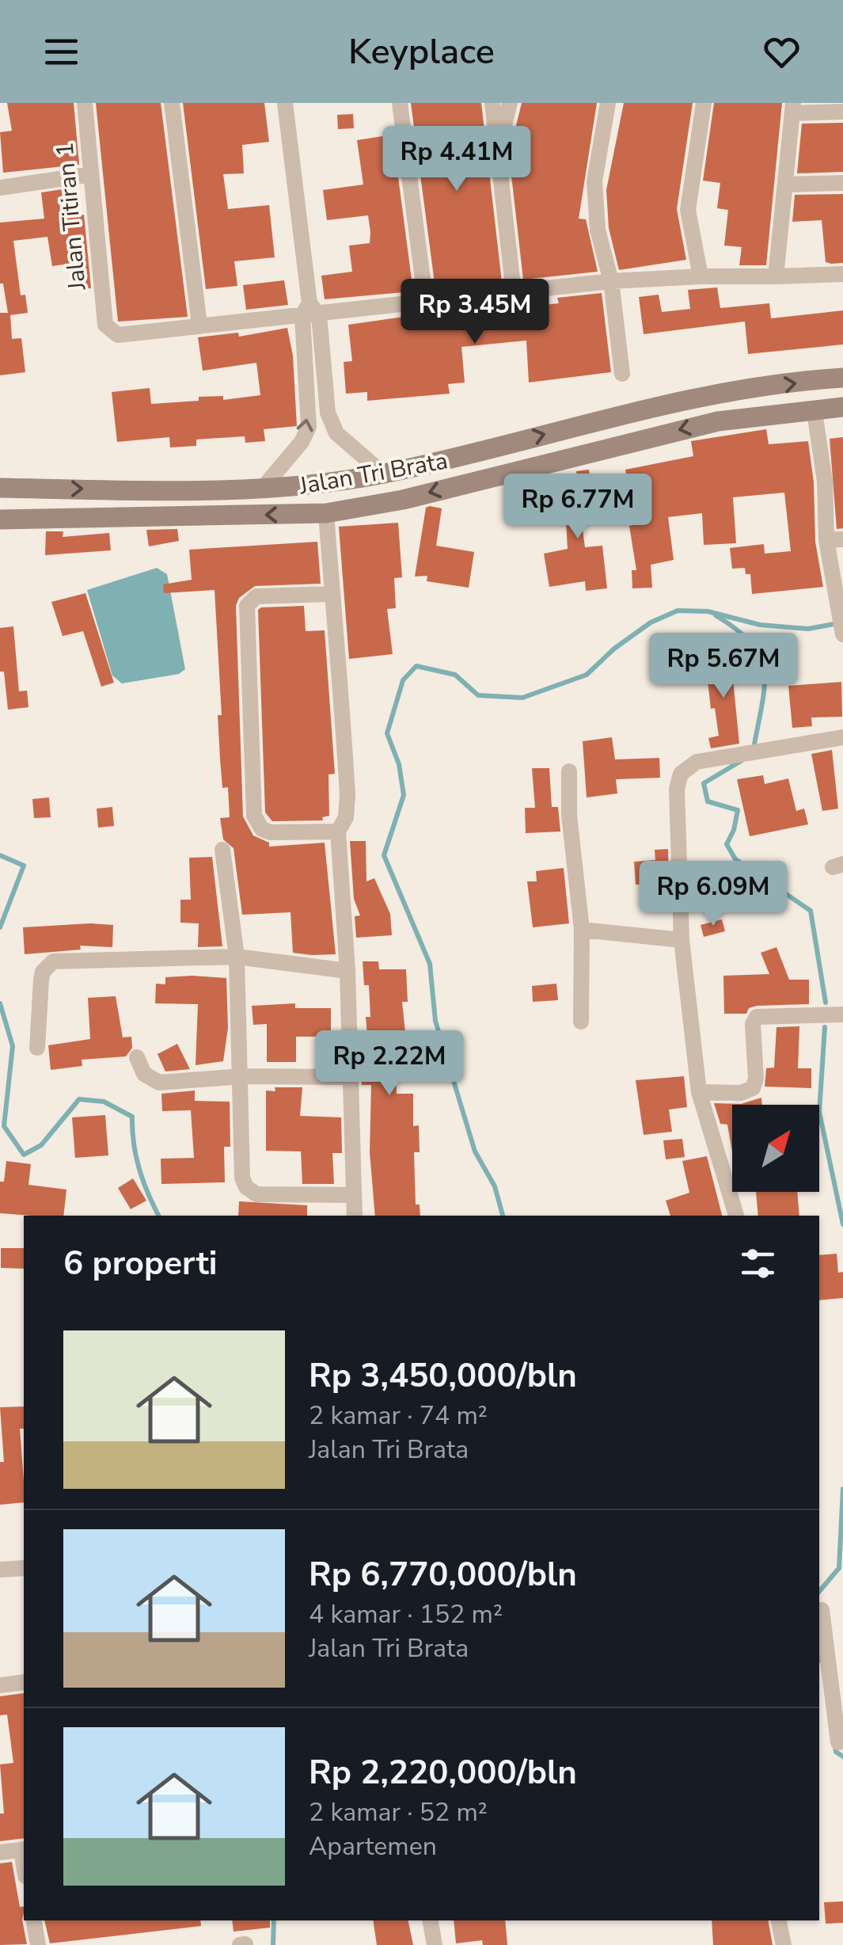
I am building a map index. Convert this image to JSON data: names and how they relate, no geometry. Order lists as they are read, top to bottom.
{
  "streets": {
    "street": ["Jalan Titiran 1", "Jalan Tri Brata"]
  },
  "north": "top right",
  "page": {
    "header": "Keyplace",
    "price": [
      "Rp 4.41M",
      "Rp 3.45M",
      "Rp 6.77M",
      "Rp 5.67M",
      "Rp 6.09M",
      "Rp 2.22M"
    ],
    "heading": "6 properti",
    "list": [
      {
        "name": "Rp 3,450,000/bln",
        "note": "2 kamar · 74 m² · Jalan Tri Brata"
      },
      {
        "name": "Rp 6,770,000/bln",
        "note": "4 kamar · 152 m² · Jalan Tri Brata"
      },
      {
        "name": "Rp 2,220,000/bln",
        "note": "2 kamar · 52 m² · Apartemen"
      }
    ]
  }
}
